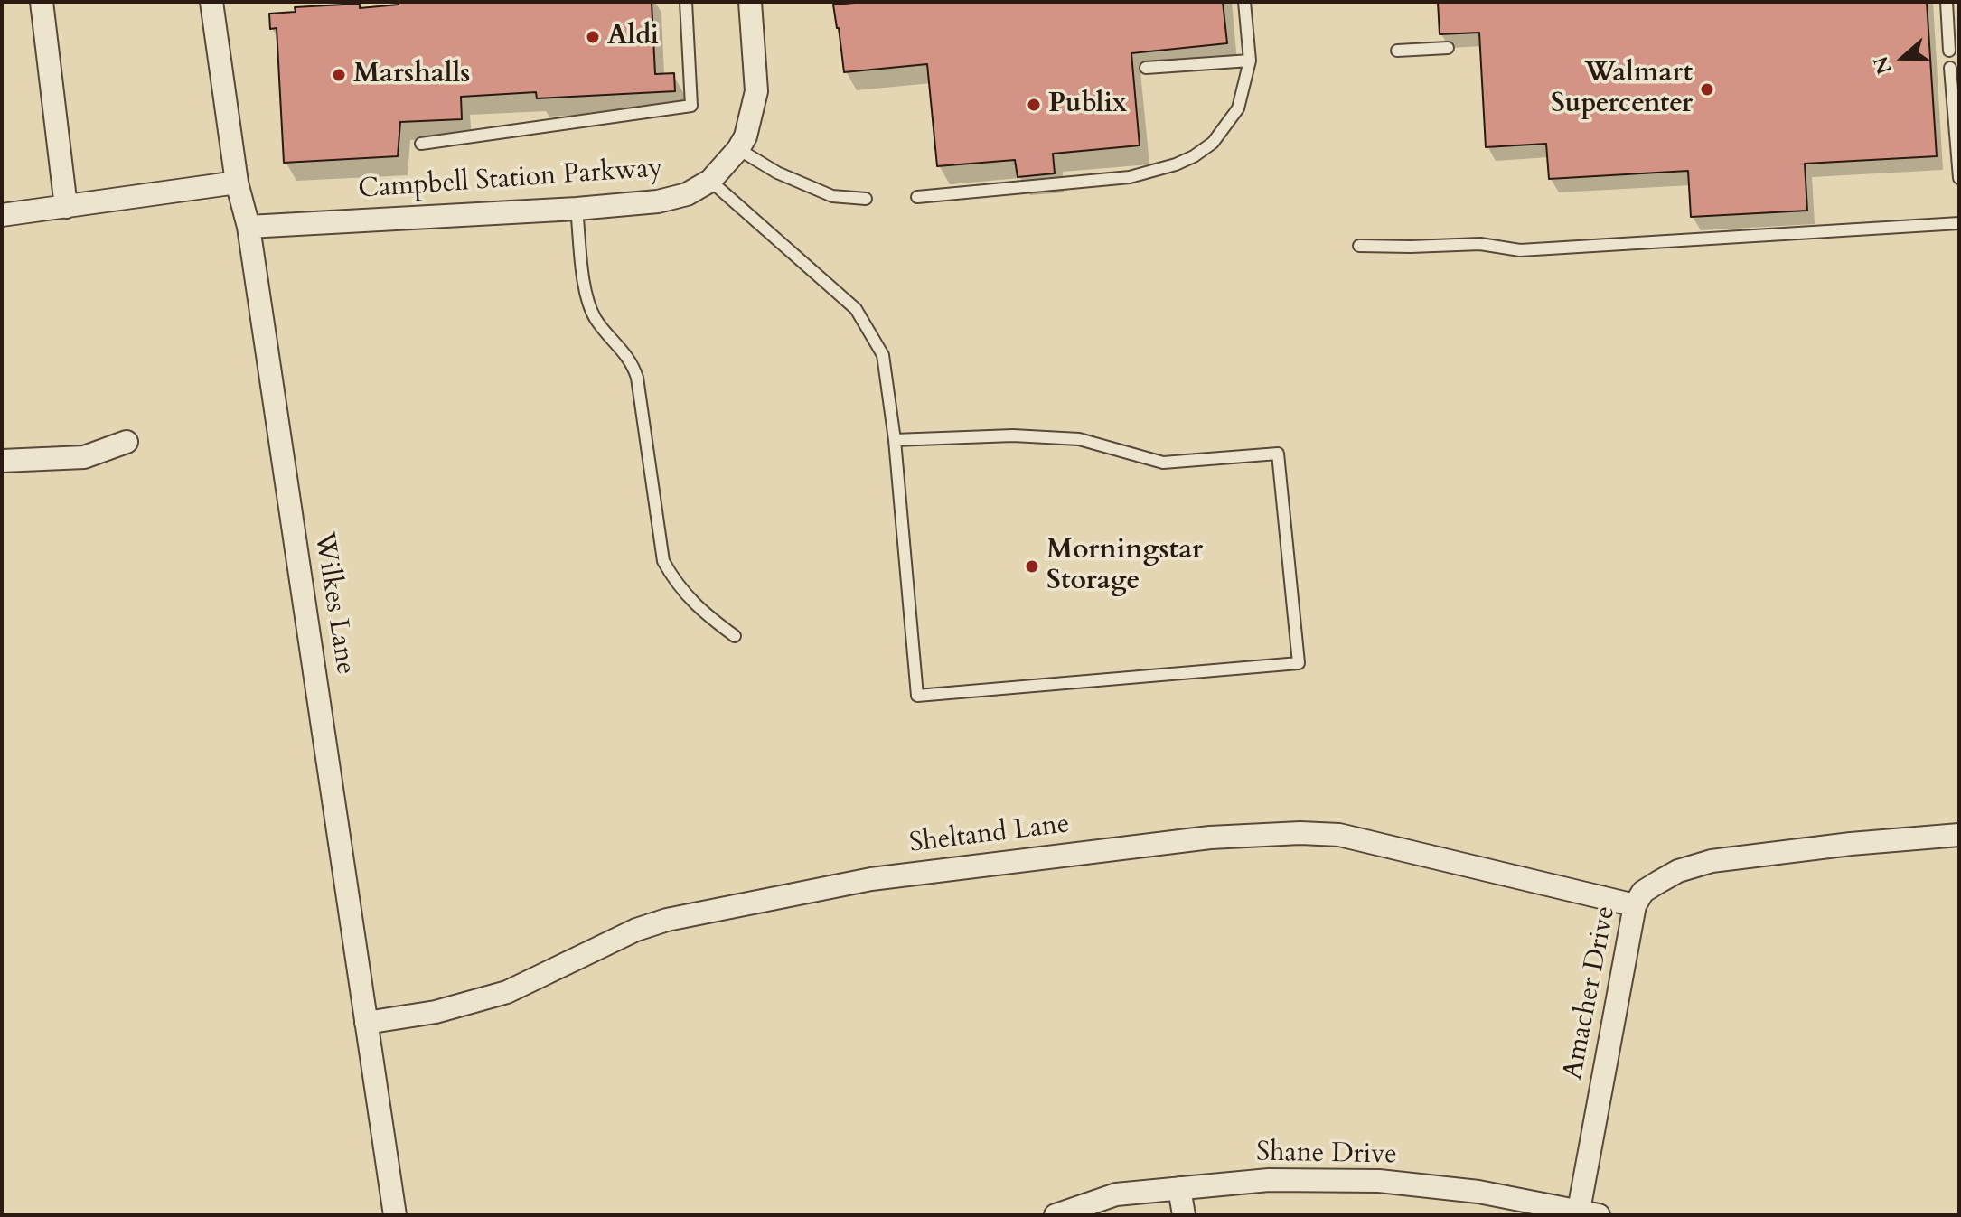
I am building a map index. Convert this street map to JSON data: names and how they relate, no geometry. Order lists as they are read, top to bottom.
{
  "streets": {
    "street": [
      "Campbell Station Parkway",
      "Wilkes Lane",
      "Sheltand Lane",
      "Amacher Drive",
      "Shane Drive"
    ]
  },
  "crossings": [
    ["Campbell Station Parkway", "Wilkes Lane"],
    ["Wilkes Lane", "Sheltand Lane"],
    ["Sheltand Lane", "Amacher Drive"],
    ["Amacher Drive", "Shane Drive"]
  ],
  "places": [
    "Aldi",
    "Marshalls",
    "Walmart Supercenter",
    "Publix",
    "Morningstar Storage"
  ],
  "north": "left"
}
